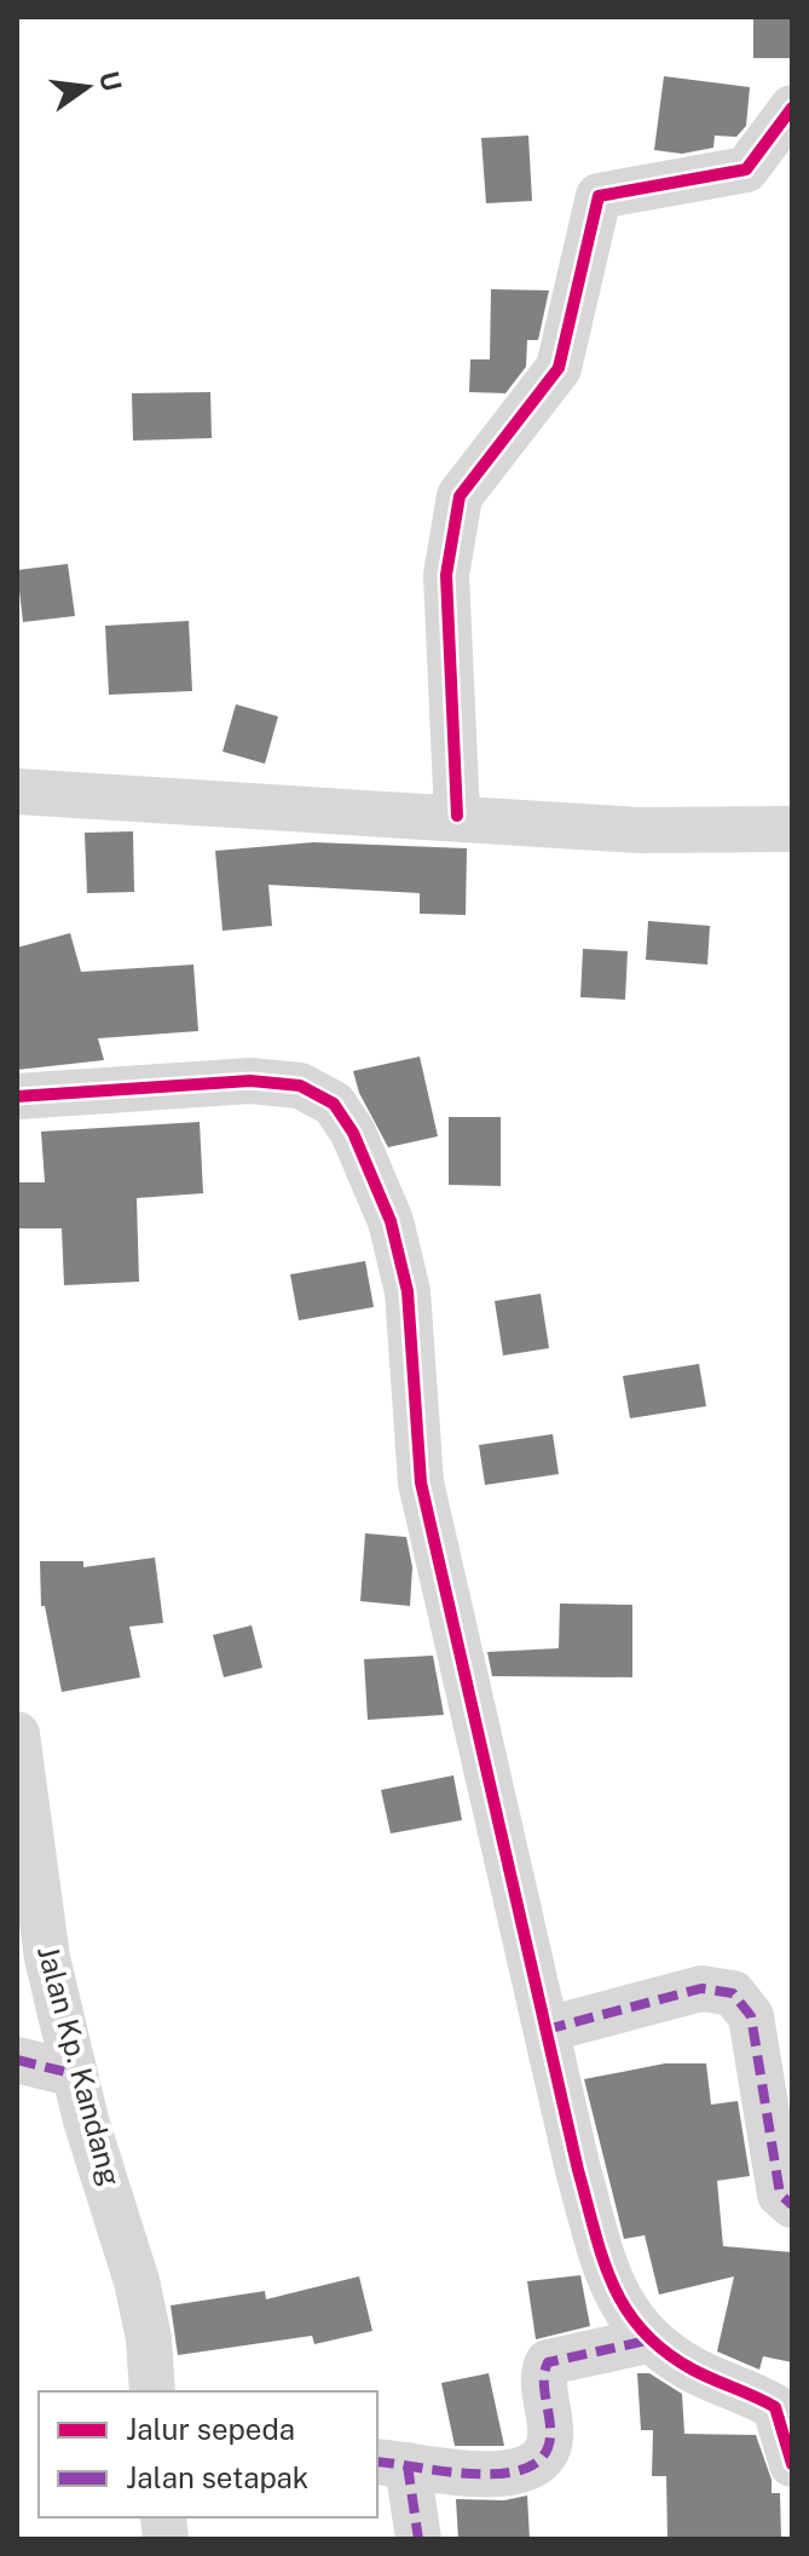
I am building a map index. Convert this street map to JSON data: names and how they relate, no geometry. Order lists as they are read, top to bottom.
{
  "streets": {
    "street": ["Jalan Kp. Kandang"]
  },
  "legend": ["Jalur sepeda", "Jalan setapak"],
  "north": "right"
}
